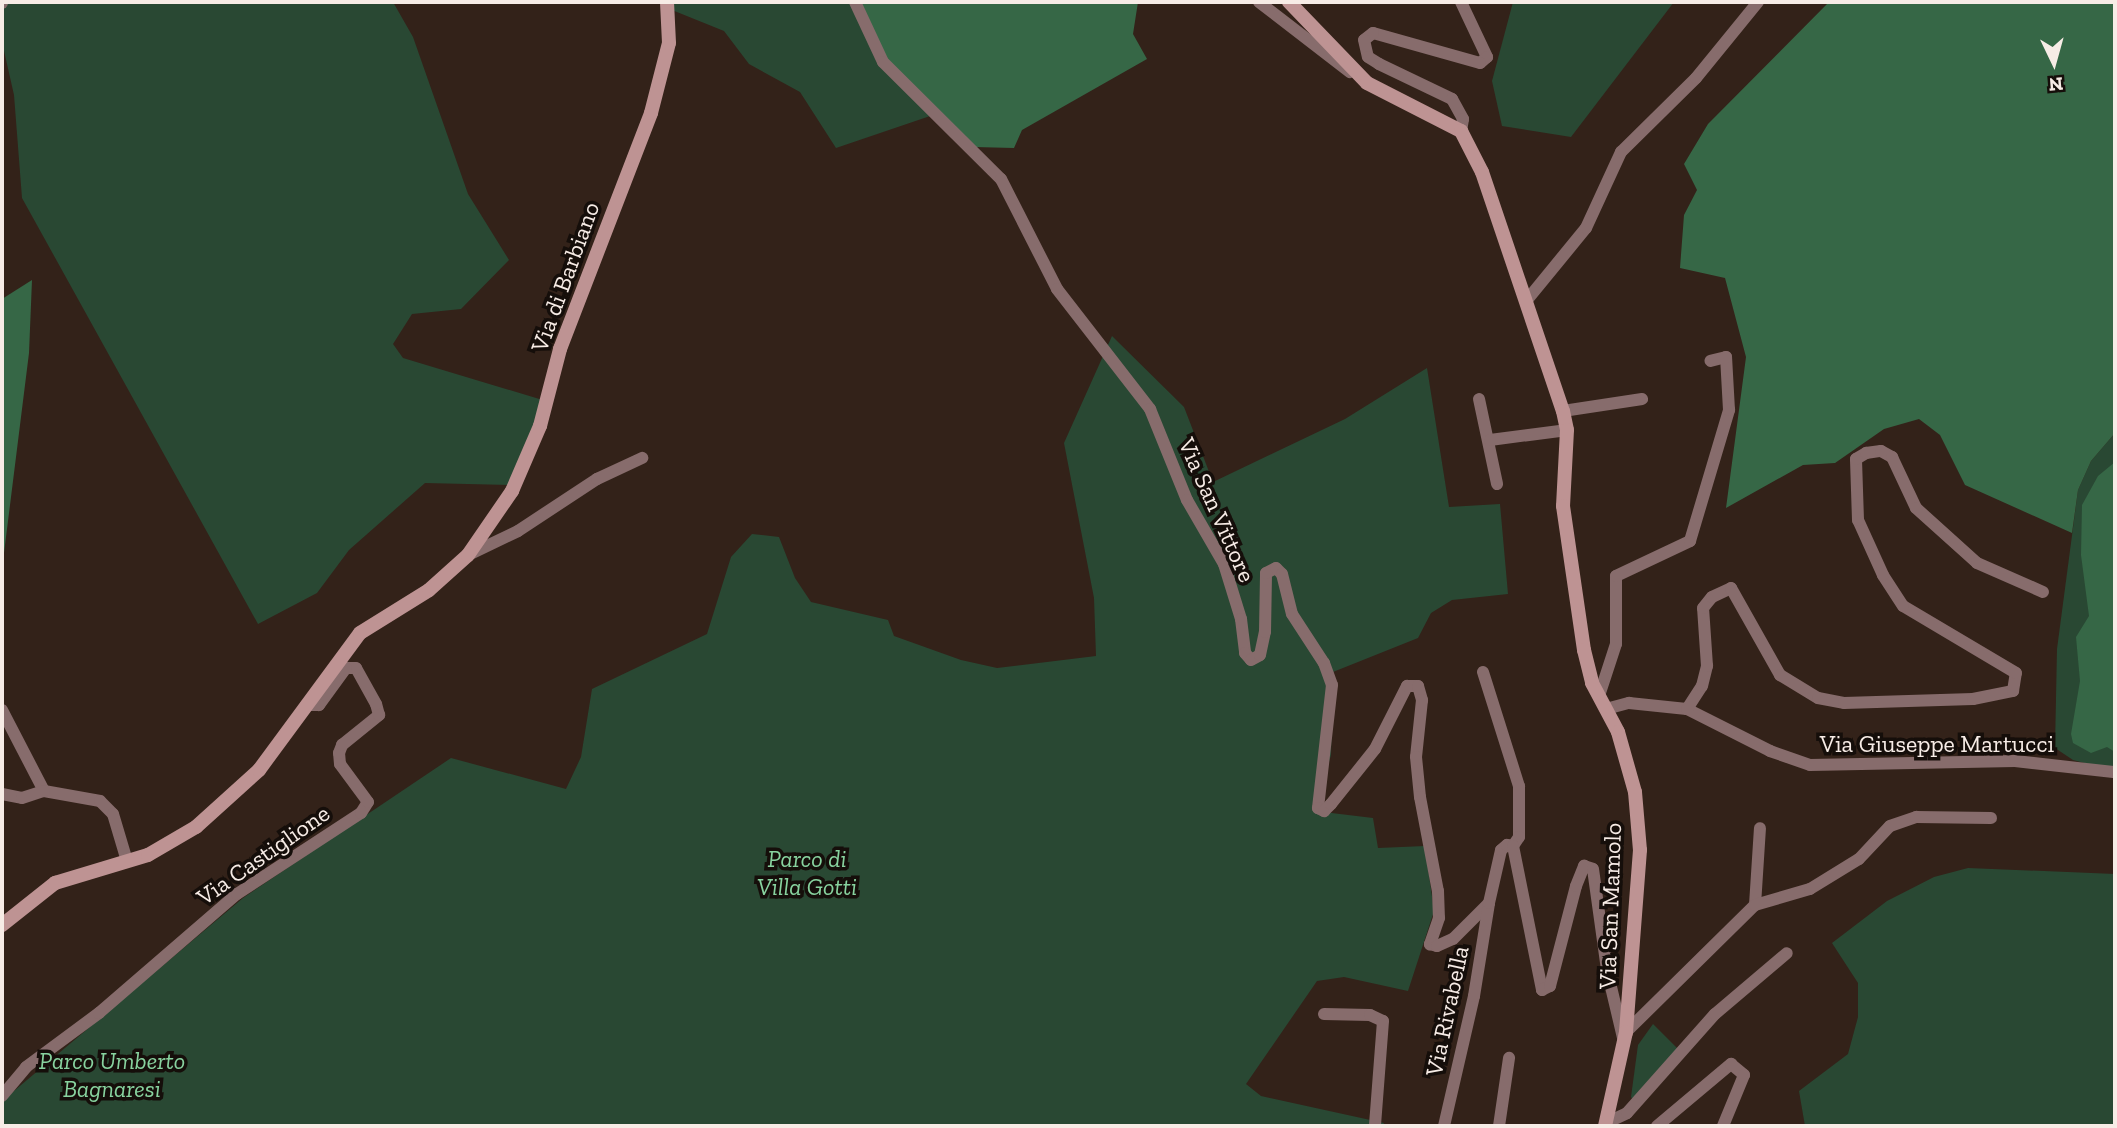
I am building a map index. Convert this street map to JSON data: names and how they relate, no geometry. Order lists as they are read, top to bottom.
{
  "streets": {
    "main road": ["Via di Barbiano", "Via San Mamolo"],
    "street": [
      "Via San Vittore",
      "Via Giuseppe Martucci",
      "Via Castiglione",
      "Via Rivabella"
    ]
  },
  "crossings": [
    ["Via di Barbiano", "Via Castiglione"],
    ["Via San Vittore", "Via Rivabella"],
    ["Via Giuseppe Martucci", "Via San Mamolo"]
  ],
  "parks": ["Parco di Villa Gotti", "Parco Umberto Bagnaresi"],
  "north": "bottom"
}
